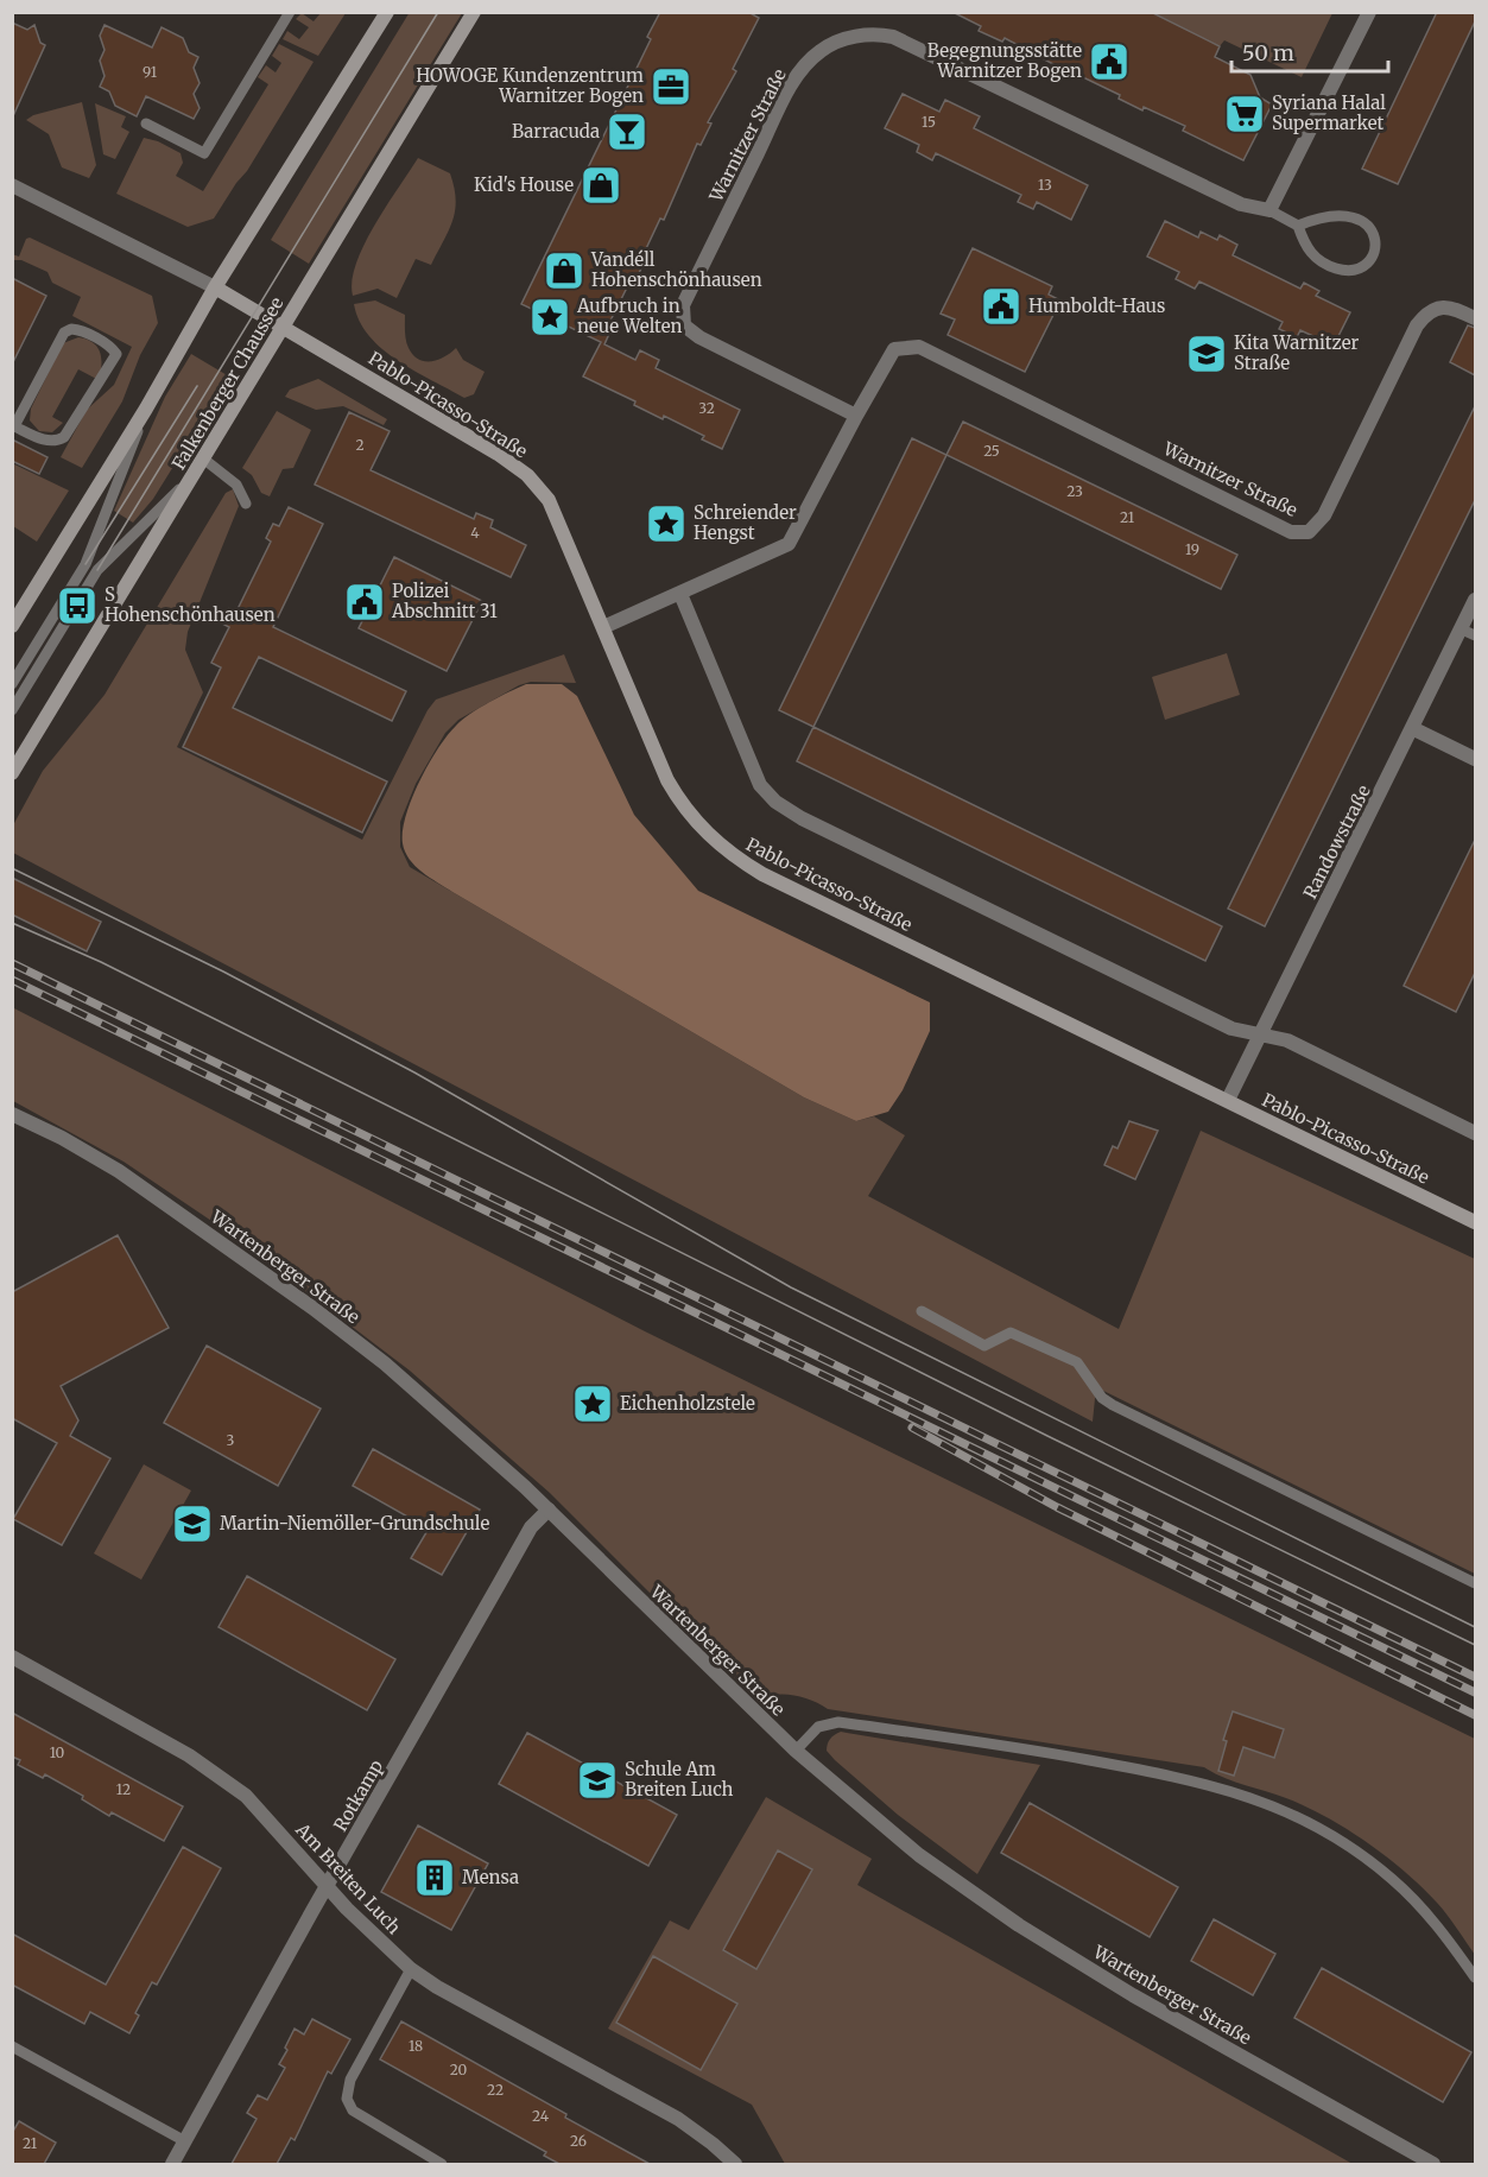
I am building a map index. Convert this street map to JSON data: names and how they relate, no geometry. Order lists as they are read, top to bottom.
{
  "streets": {
    "main road": ["Falkenberger Chaussee", "Pablo-Picasso-Straße"],
    "street": [
      "Warnitzer Straße",
      "Randowstraße",
      "Wartenberger Straße",
      "Rotkamp",
      "Am Breiten Luch"
    ]
  },
  "crossings": [
    ["Warnitzer Straße", "Pablo-Picasso-Straße"],
    ["Falkenberger Chaussee", "Pablo-Picasso-Straße"],
    ["Pablo-Picasso-Straße", "Randowstraße"],
    ["Wartenberger Straße", "Rotkamp"],
    ["Rotkamp", "Am Breiten Luch"]
  ],
  "places": {
    "public building": ["Begegnungsstätte Warnitzer Bogen", "Humboldt-Haus", "Polizei Abschnitt 31"],
    "office": ["HOWOGE Kundenzentrum Warnitzer Bogen"],
    "supermarket": ["Syriana Halal Supermarket"],
    "bar": ["Barracuda"],
    "shop": ["Kid's House", "Vandéll Hohenschönhausen"],
    "place": ["Aufbruch in neue Welten", "Schreiender Hengst", "Eichenholzstele"],
    "school or university": ["Kita Warnitzer Straße", "Martin-Niemöller-Grundschule", "Schule Am Breiten Luch"],
    "bus stop": ["S Hohenschönhausen"],
    "building": ["Mensa"]
  },
  "house_numbers": [
    "91",
    "15",
    "13",
    "32",
    "2",
    "25",
    "23",
    "21",
    "4",
    "19",
    "3",
    "10",
    "12",
    "18",
    "20",
    "22",
    "24",
    "26",
    "21"
  ],
  "scale_bar": "50 m"
}
